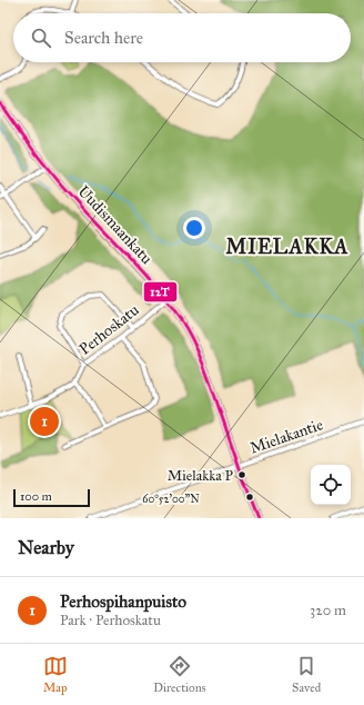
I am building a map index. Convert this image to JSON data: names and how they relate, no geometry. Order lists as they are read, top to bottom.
{
  "streets": {
    "street": ["Uudismaankatu", "Perhoskatu", "Mielakantie"]
  },
  "crossings": [
    ["Uudismaankatu", "Perhoskatu"],
    ["Uudismaankatu", "Mielakantie"]
  ],
  "districts": ["MIELAKKA"],
  "places": ["Mielakka P"],
  "lines": ["transit line 12T"],
  "scale_bar": "100 m",
  "page": {
    "search": "Search here",
    "pins": "1",
    "scale": "100 m",
    "heading": "Nearby",
    "list": [
      {
        "mark": "1",
        "name": "Perhospihanpuisto",
        "note": "Park · Perhoskatu",
        "value": "320 m"
      }
    ],
    "nav": ["Map", "Directions", "Saved"]
  },
  "coordinates": ["60°52'00\"N"]
}
